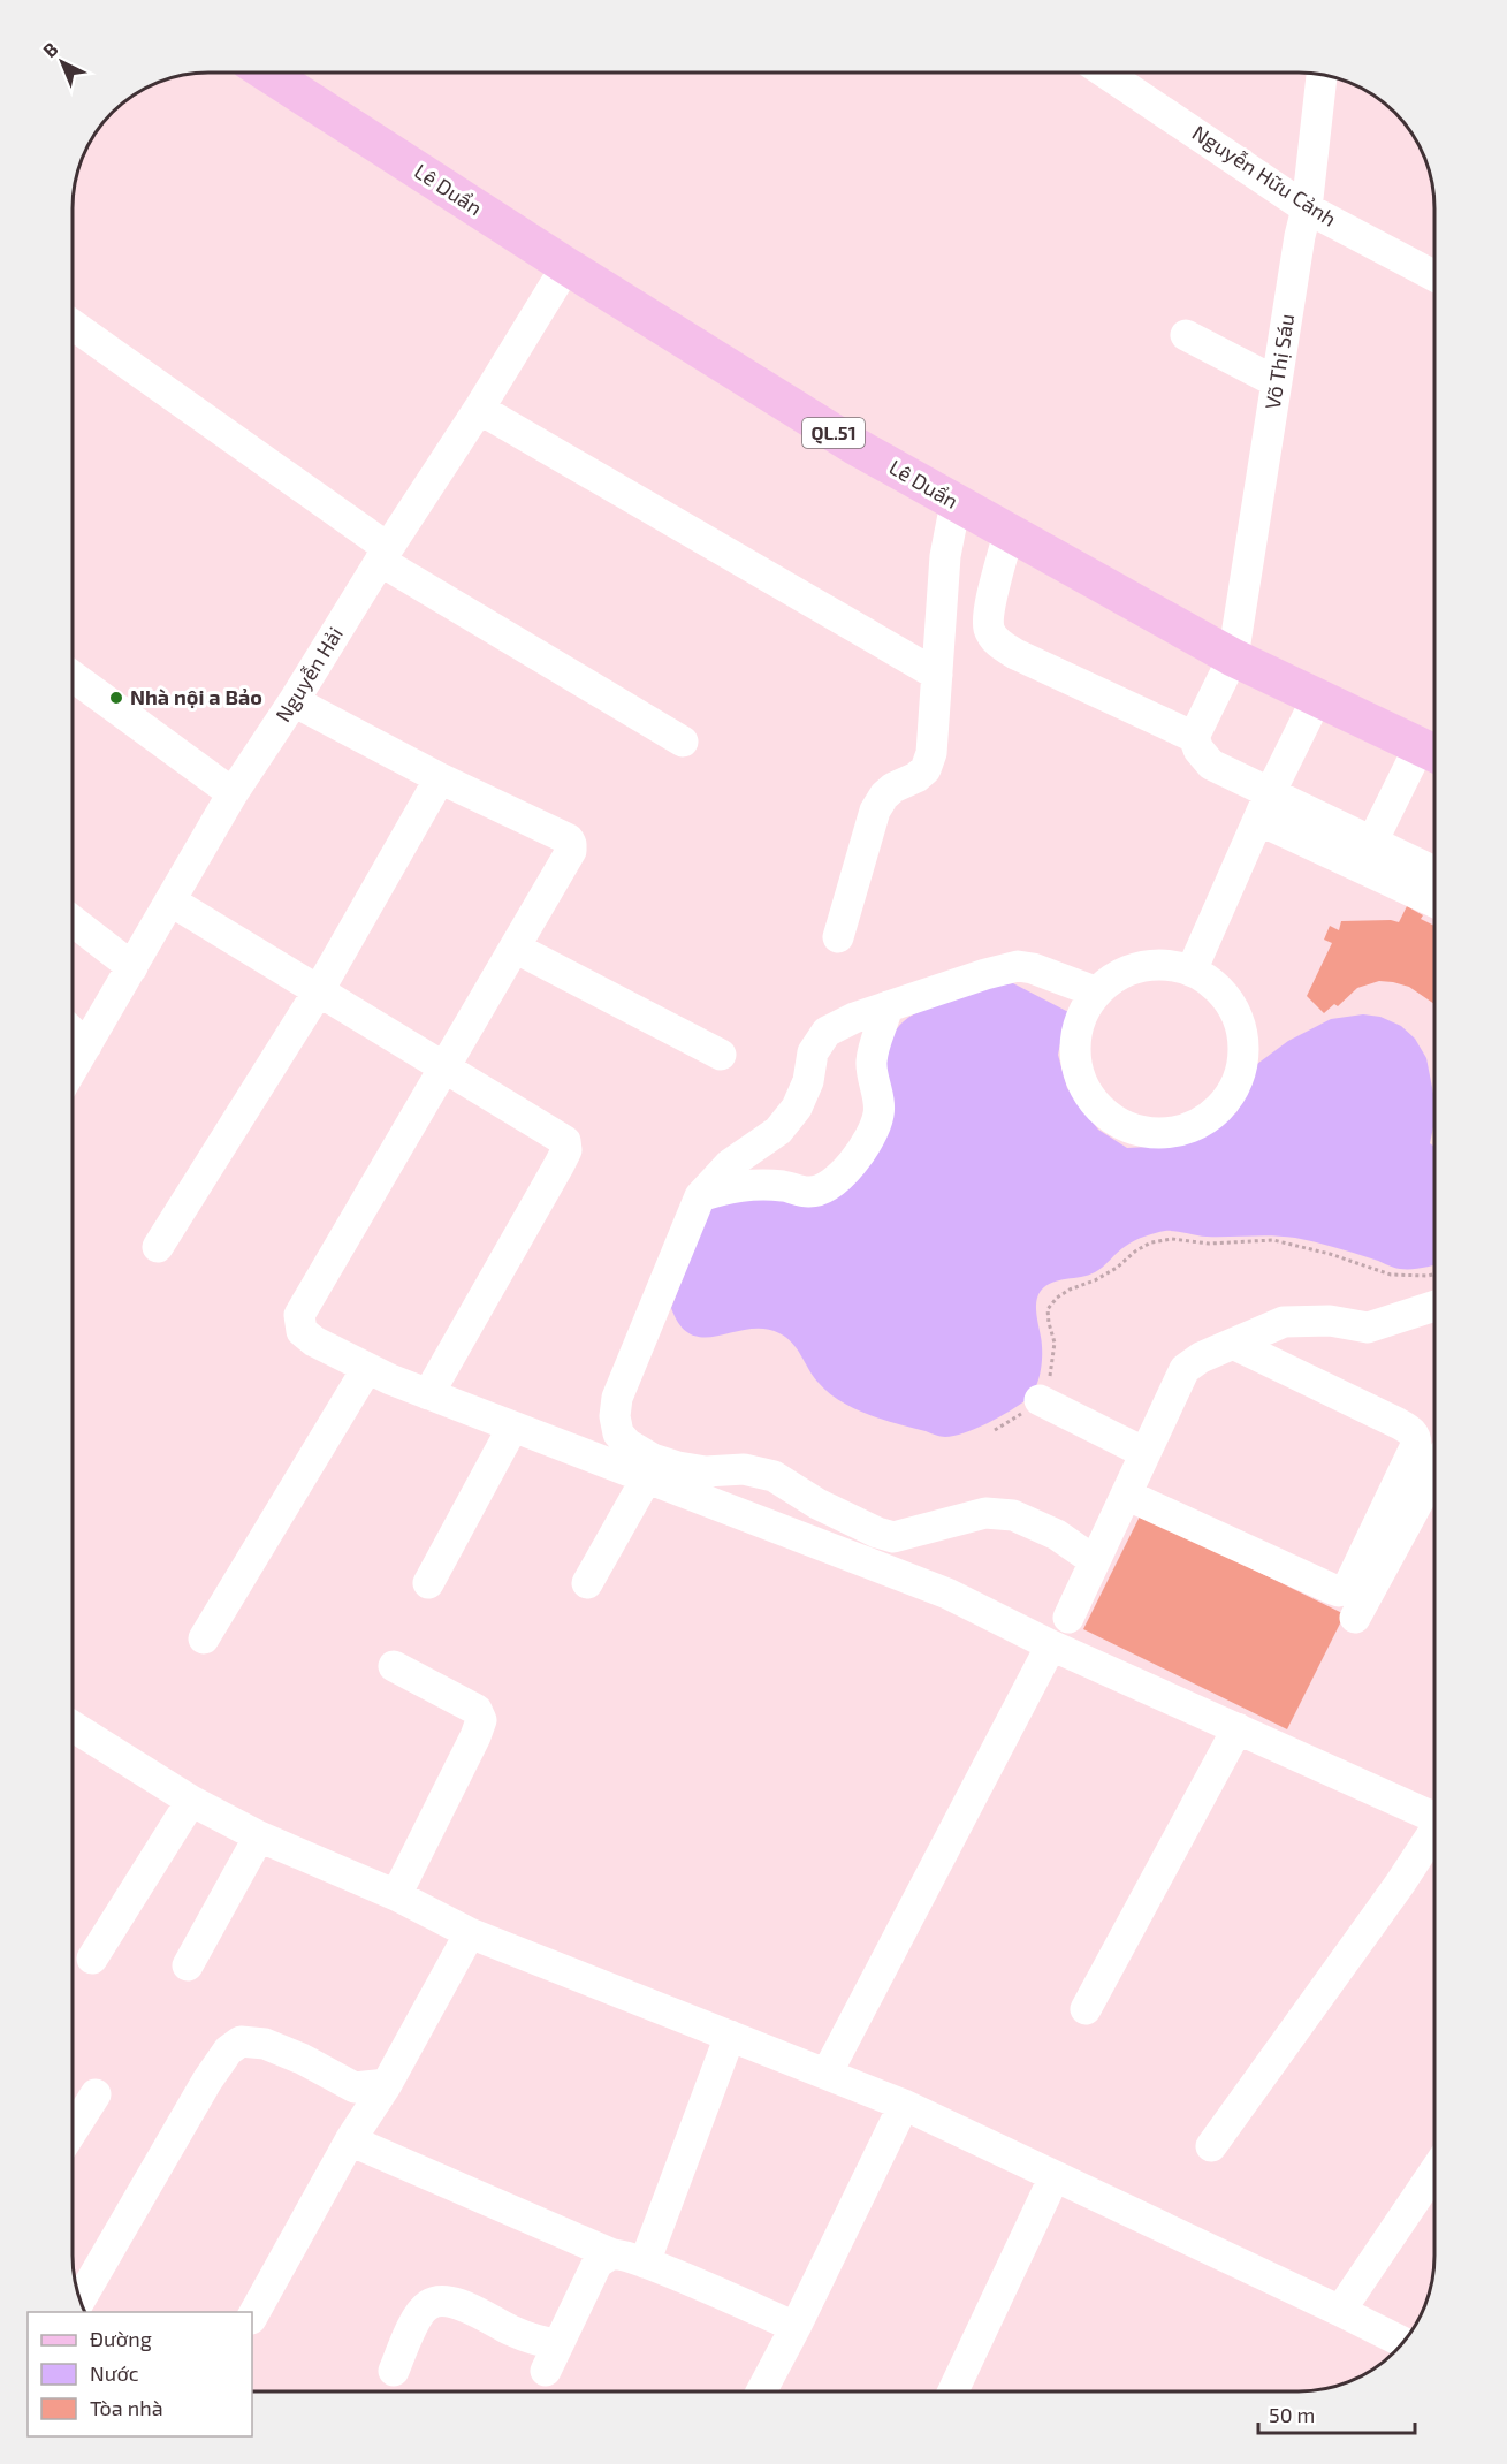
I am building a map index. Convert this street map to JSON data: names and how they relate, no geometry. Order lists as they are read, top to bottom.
{
  "streets": {
    "main road": ["Lê Duẩn", "QL.51"],
    "street": ["Nguyễn Hữu Cảnh", "Võ Thị Sáu", "Nguyễn Hải"]
  },
  "crossings": [
    ["Nguyễn Hữu Cảnh", "Võ Thị Sáu"],
    ["Lê Duẩn", "Võ Thị Sáu"],
    ["Lê Duẩn", "Nguyễn Hải"]
  ],
  "places": ["Nhà nội a Bảo"],
  "legend": ["Đường", "Nước", "Tòa nhà"],
  "scale_bar": "50 m",
  "north": "top left"
}
